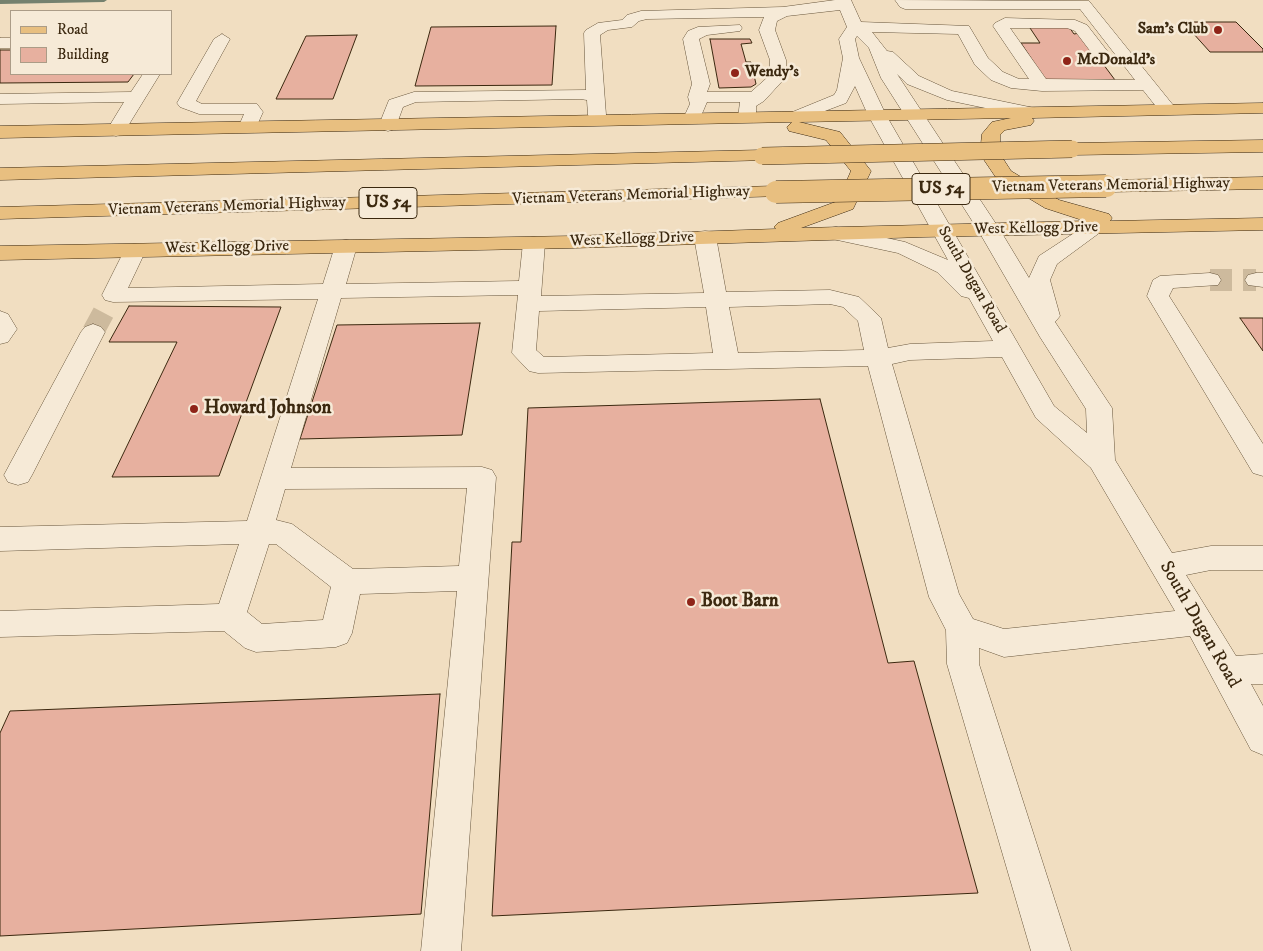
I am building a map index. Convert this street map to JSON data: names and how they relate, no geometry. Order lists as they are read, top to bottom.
{
  "streets": {
    "main road": ["Vietnam Veterans Memorial Highway", "US 54", "West Kellogg Drive"],
    "street": ["South Dugan Road"]
  },
  "crossings": [
    ["West Kellogg Drive", "South Dugan Road"]
  ],
  "places": [
    "Sam's Club",
    "McDonald's",
    "Wendy's",
    "Howard Johnson",
    "Boot Barn"
  ],
  "legend": ["Road", "Building"]
}
